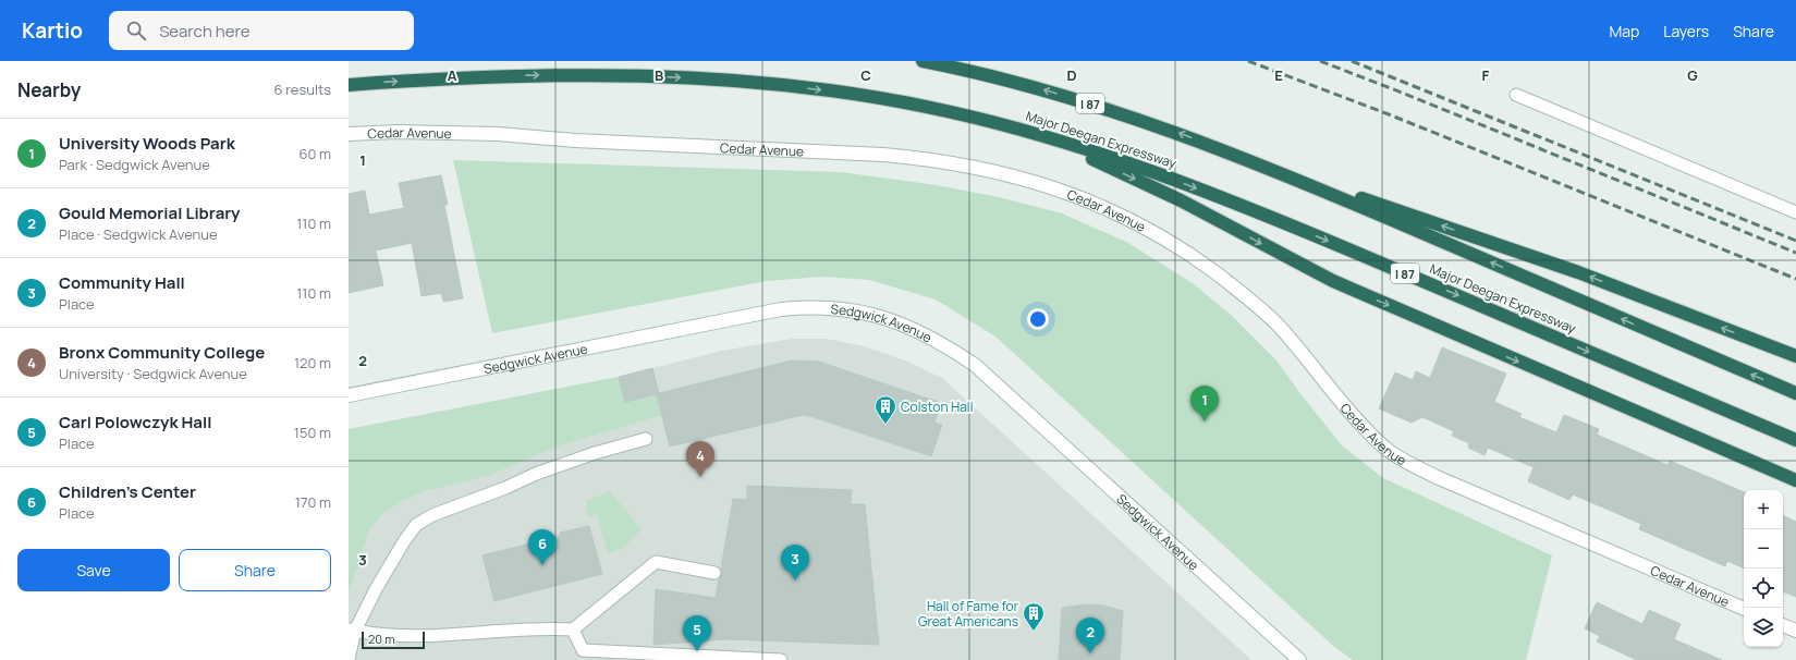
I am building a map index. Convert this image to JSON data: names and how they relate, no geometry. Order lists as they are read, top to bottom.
{
  "streets": {
    "highway": ["I 87", "Major Deegan Expressway"],
    "street": ["Cedar Avenue", "Sedgwick Avenue"]
  },
  "places": {
    "building": ["Colston Hall", "Hall of Fame for Great Americans"]
  },
  "scale_bar": "20 m",
  "page": {
    "header": "Kartio",
    "search": "Search here",
    "nav": ["Map", "Layers", "Share"],
    "heading": ["Nearby", "6 results"],
    "list": [
      {
        "mark": "1",
        "name": "University Woods Park",
        "note": "Park · Sedgwick Avenue",
        "value": "60 m"
      },
      {
        "mark": "2",
        "name": "Gould Memorial Library",
        "note": "Place · Sedgwick Avenue",
        "value": "110 m"
      },
      {
        "mark": "3",
        "name": "Community Hall",
        "note": "Place",
        "value": "110 m"
      },
      {
        "mark": "4",
        "name": "Bronx Community College",
        "note": "University · Sedgwick Avenue",
        "value": "120 m"
      },
      {
        "mark": "5",
        "name": "Carl Polowczyk Hall",
        "note": "Place",
        "value": "150 m"
      },
      {
        "mark": "6",
        "name": "Children's Center",
        "note": "Place",
        "value": "170 m"
      }
    ],
    "pins": [
      "1",
      "4",
      "6",
      "3",
      "5",
      "2"
    ],
    "map_buttons": ["+", "−"],
    "buttons": ["Save", "Share"],
    "scale": "20 m"
  },
  "grid": {
    "columns": [
      "A",
      "B",
      "C",
      "D",
      "E",
      "F",
      "G"
    ],
    "rows": ["1", "2", "3"]
  }
}
